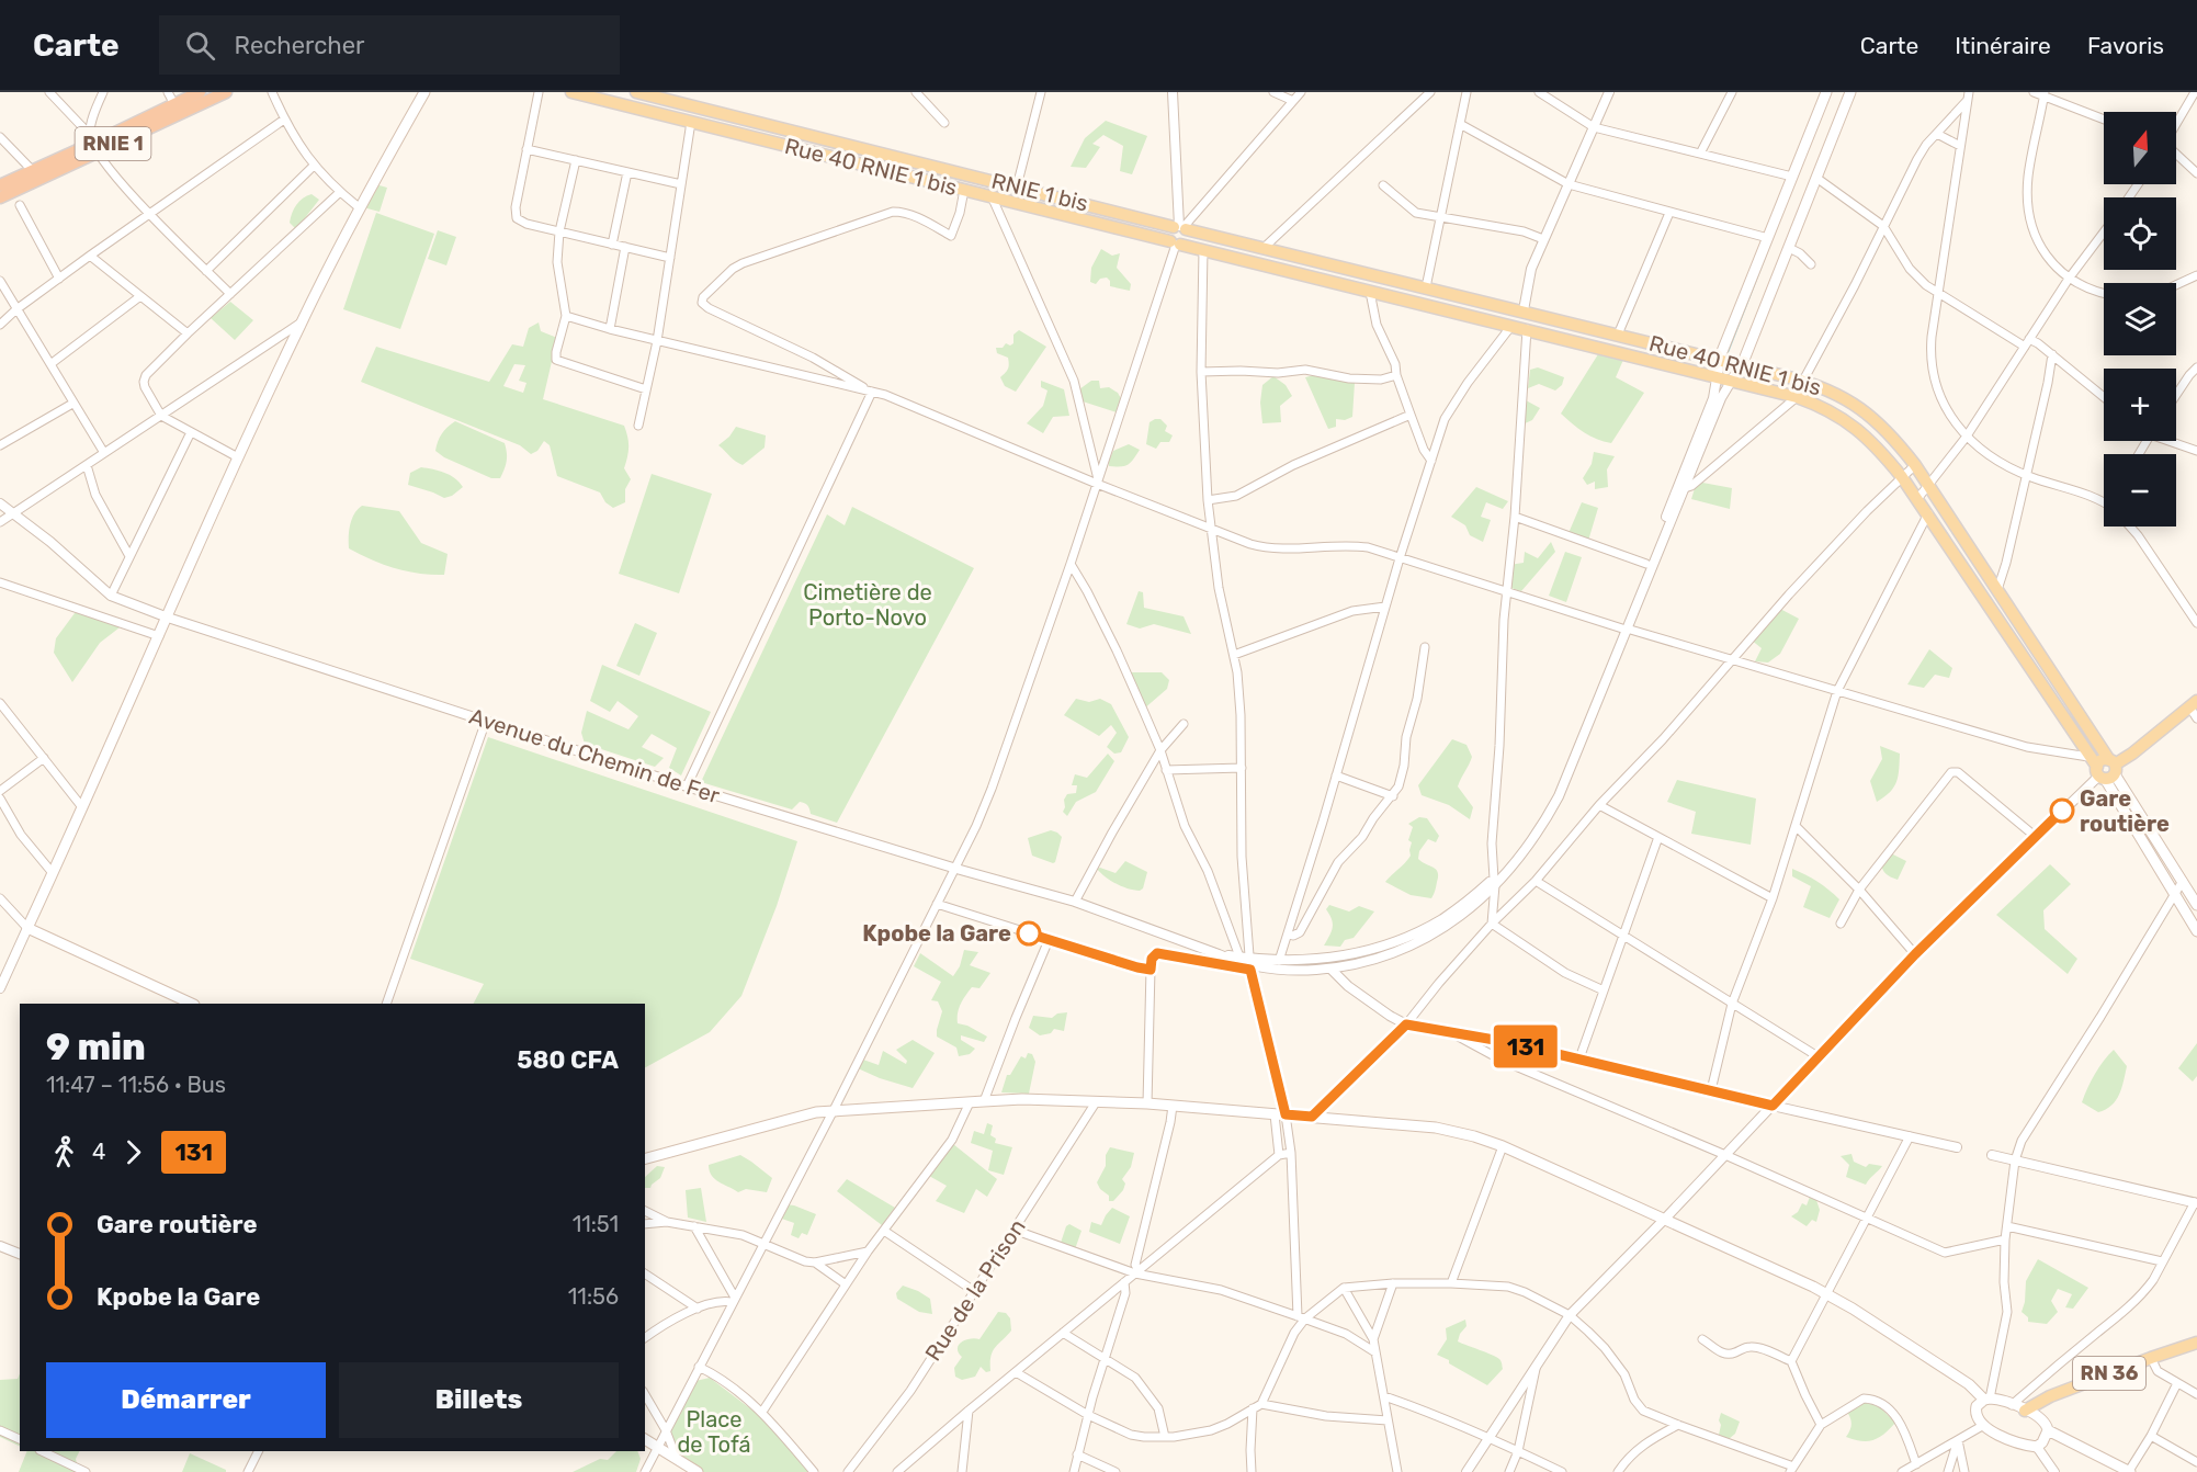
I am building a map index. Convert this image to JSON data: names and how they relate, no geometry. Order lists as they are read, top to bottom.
{
  "streets": {
    "highway": ["RNIE 1"],
    "main road": ["Rue 40 RNIE 1 bis", "RNIE 1 bis", "RN 36"],
    "street": ["Avenue du Chemin de Fer", "Rue de la Prison"]
  },
  "crossings": [
    ["Rue 40 RNIE 1 bis", "RNIE 1 bis"]
  ],
  "parks": ["Cimetière de Porto-Novo", "Place de Tofá"],
  "places": ["Gare routière", "Kpobe la Gare"],
  "lines": ["bus line 131"],
  "north": "top",
  "page": {
    "header": "Carte",
    "search": "Rechercher",
    "nav": ["Carte", "Itinéraire", "Favoris"],
    "on_map": "131",
    "map_buttons": ["+", "−"],
    "heading": ["9 min", "11:47 – 11:56 · Bus", "580 CFA"],
    "legs": ["4", "131"],
    "list": [
      {
        "name": "Gare routière",
        "value": "11:51"
      },
      {
        "name": "Kpobe la Gare",
        "value": "11:56"
      }
    ],
    "buttons": ["Démarrer", "Billets"]
  }
}
